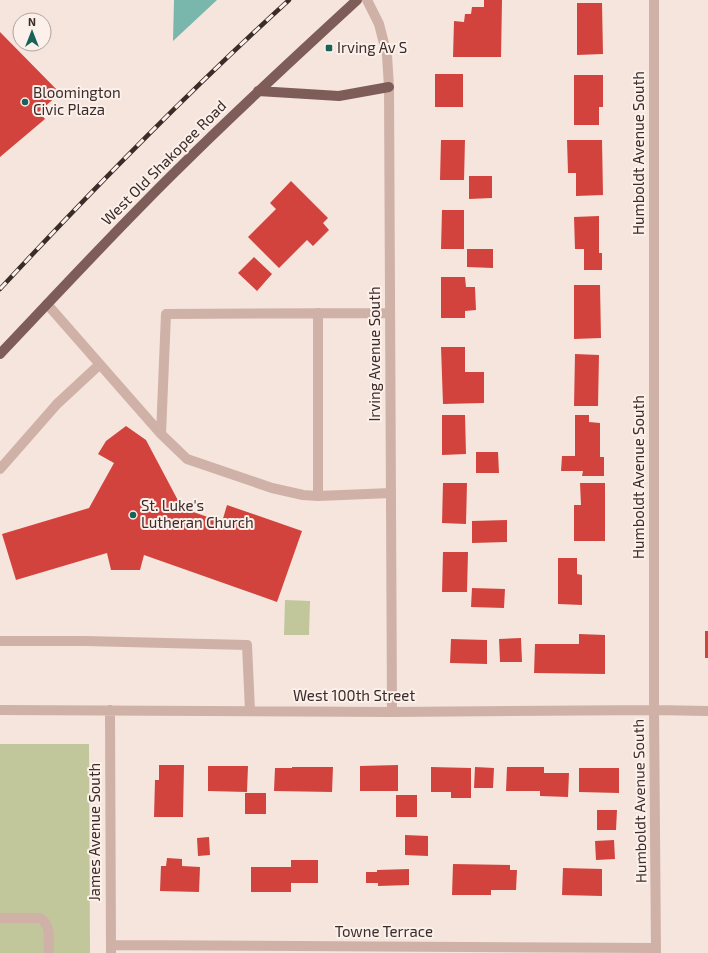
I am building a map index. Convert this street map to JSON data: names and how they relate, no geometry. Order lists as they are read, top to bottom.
{
  "streets": {
    "main road": ["West Old Shakopee Road"],
    "street": [
      "Humboldt Avenue South",
      "Irving Avenue South",
      "West 100th Street",
      "James Avenue South",
      "Towne Terrace"
    ]
  },
  "crossings": [
    ["Humboldt Avenue South", "West 100th Street"],
    ["Humboldt Avenue South", "Towne Terrace"],
    ["Irving Avenue South", "West 100th Street"],
    ["West 100th Street", "James Avenue South"],
    ["James Avenue South", "Towne Terrace"]
  ],
  "places": {
    "transit": ["Irving Av S"],
    "other": ["Bloomington Civic Plaza", "St. Luke's Lutheran Church"]
  },
  "north": "top"
}
